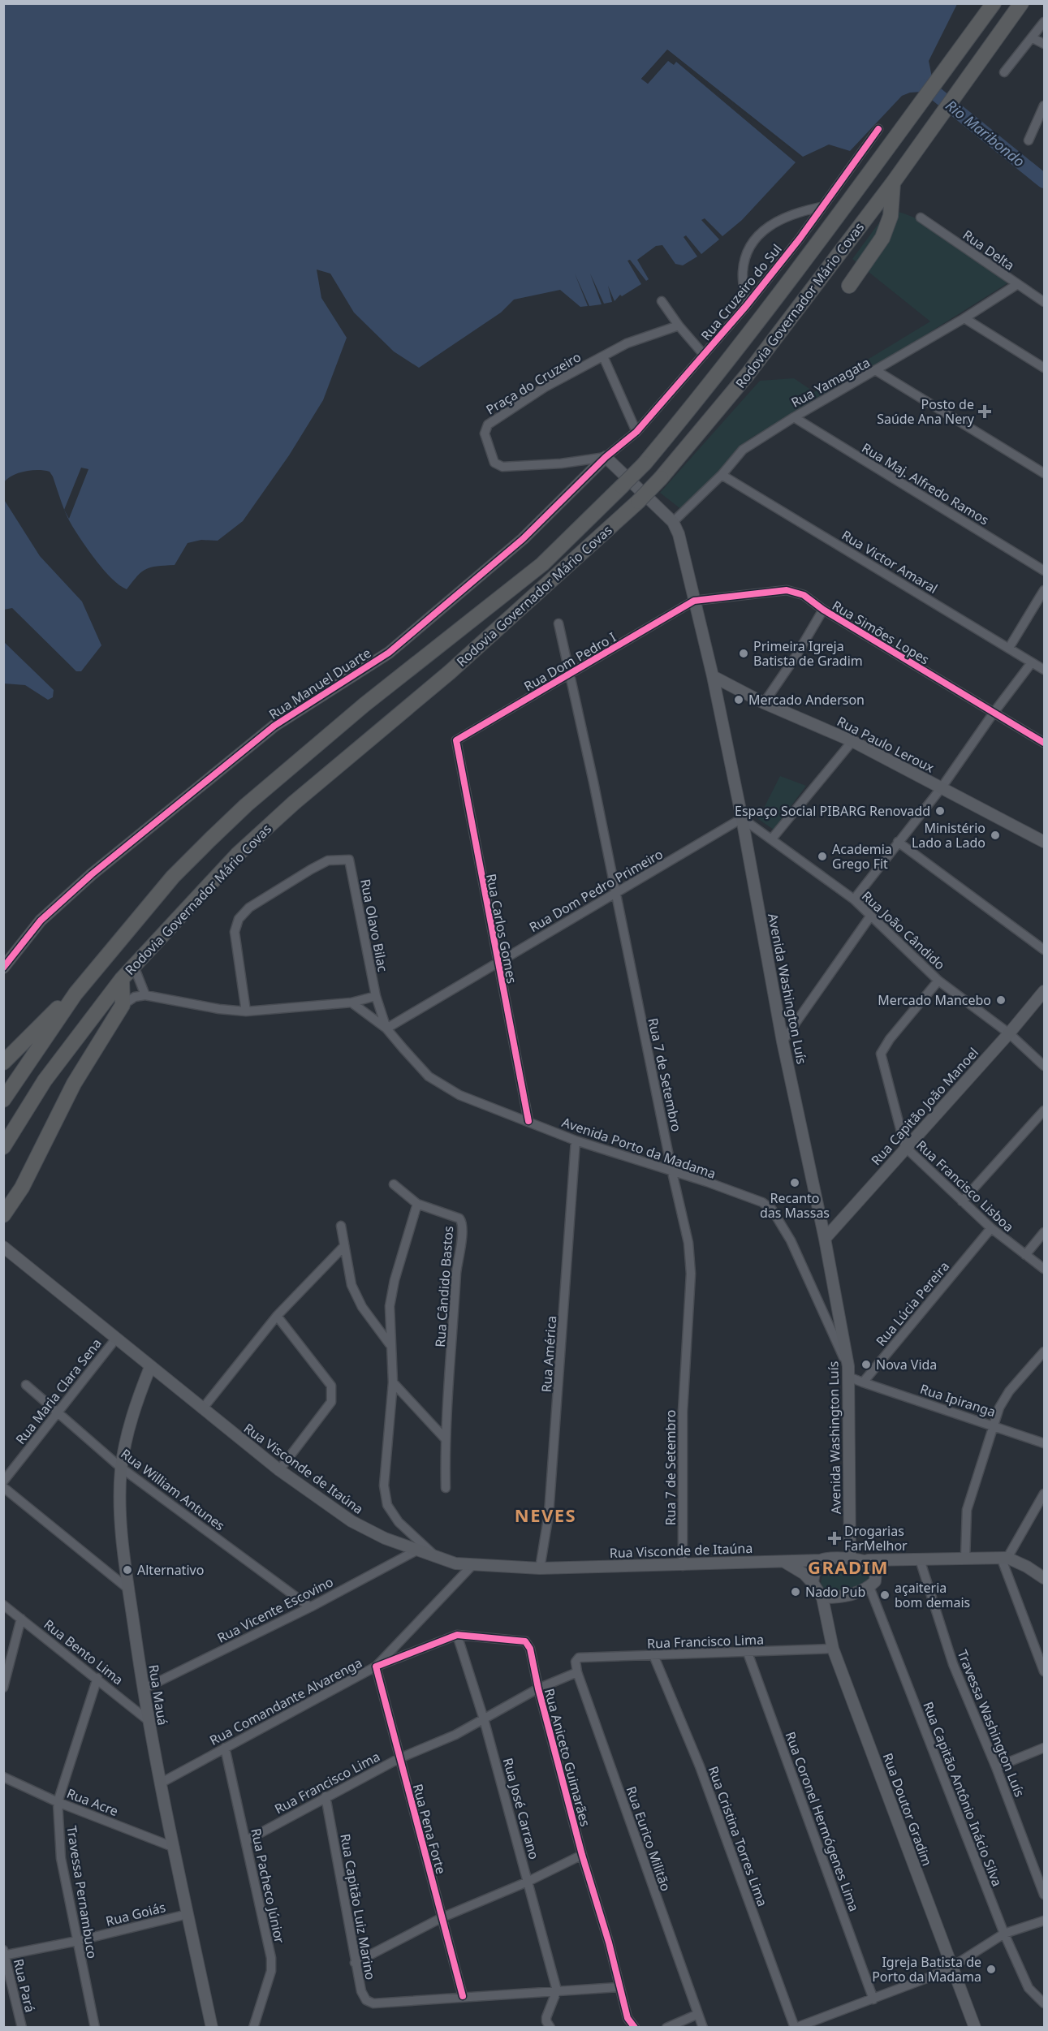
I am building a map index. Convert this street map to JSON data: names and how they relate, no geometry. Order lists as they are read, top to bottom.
{
  "streets": {
    "highway": ["Rodovia Governador Mário Covas"],
    "street": [
      "Rua Delta",
      "Rua Cruzeiro do Sul",
      "Rua Yamagata",
      "Praça do Cruzeiro",
      "Rua Maj. Alfredo Ramos",
      "Rua Victor Amaral",
      "Rua Simões Lopes",
      "Rua Dom Pedro I",
      "Rua Manuel Duarte",
      "Rua Paulo Leroux",
      "Rua Dom Pedro Primeiro",
      "Rua Olavo Bilac",
      "Rua Carlos Gomes",
      "Rua João Cândido",
      "Avenida Washington Luís",
      "Rua 7 de Setembro",
      "Rua Capitão João Manoel",
      "Avenida Porto da Madama",
      "Rua Francisco Lisboa",
      "Rua Cândido Bastos",
      "Rua Lúcia Pereira",
      "Rua América",
      "Rua Maria Clara Sena",
      "Rua Ipiranga",
      "Rua Visconde de Itaúna",
      "Rua William Antunes",
      "Rua Vicente Escovino",
      "Rua Francisco Lima",
      "Rua Bento Lima",
      "Rua Mauá",
      "Rua Comandante Alvarenga",
      "Travessa Washington Luís",
      "Rua Aniceto Guimarães",
      "Rua Capitão Antônio Inácio Silva",
      "Rua Acre",
      "Rua José Carrano",
      "Rua Doutor Gradim",
      "Rua Coronel Hermógenes Lima",
      "Rua Pena Forte",
      "Rua Cristina Torres Lima",
      "Rua Eurico Militão",
      "Rua Pacheco Júnior",
      "Travessa Pernambuco",
      "Rua Capitão Luiz Marino",
      "Rua Goiás",
      "Rua Pará"
    ]
  },
  "crossings": [
    ["Rua Delta", "Rua Yamagata"],
    ["Rua Cruzeiro do Sul", "Praça do Cruzeiro"],
    ["Rua Cruzeiro do Sul", "Rua Manuel Duarte"],
    ["Rua Cruzeiro do Sul", "Avenida Washington Luís"],
    ["Rua Yamagata", "Rua Maj. Alfredo Ramos"],
    ["Rua Yamagata", "Rua Victor Amaral"],
    ["Rua Yamagata", "Avenida Washington Luís"],
    ["Praça do Cruzeiro", "Rua Manuel Duarte"],
    ["Praça do Cruzeiro", "Avenida Washington Luís"],
    ["Rua Simões Lopes", "Rua Dom Pedro I"],
    ["Rua Simões Lopes", "Avenida Washington Luís"],
    ["Rua Dom Pedro I", "Rua Carlos Gomes"],
    ["Rua Dom Pedro I", "Avenida Washington Luís"],
    ["Rua Dom Pedro I", "Rua 7 de Setembro"],
    ["Rua Manuel Duarte", "Avenida Washington Luís"],
    ["Rua Paulo Leroux", "Avenida Washington Luís"],
    ["Rua Dom Pedro Primeiro", "Rua Carlos Gomes"],
    ["Rua Dom Pedro Primeiro", "Rua João Cândido"],
    ["Rua Dom Pedro Primeiro", "Avenida Washington Luís"],
    ["Rua Dom Pedro Primeiro", "Rua 7 de Setembro"],
    ["Rua Dom Pedro Primeiro", "Avenida Porto da Madama"],
    ["Rua Olavo Bilac", "Avenida Porto da Madama"],
    ["Rua Carlos Gomes", "Avenida Porto da Madama"],
    ["Rua João Cândido", "Avenida Washington Luís"],
    ["Rua João Cândido", "Rua Capitão João Manoel"],
    ["Rua João Cândido", "Rua Francisco Lisboa"],
    ["Avenida Washington Luís", "Rua Capitão João Manoel"],
    ["Avenida Washington Luís", "Avenida Porto da Madama"],
    ["Avenida Washington Luís", "Rua Visconde de Itaúna"],
    ["Rua 7 de Setembro", "Avenida Porto da Madama"],
    ["Rua 7 de Setembro", "Rua Visconde de Itaúna"],
    ["Rua Capitão João Manoel", "Rua Francisco Lisboa"],
    ["Avenida Porto da Madama", "Rua América"],
    ["Rua Francisco Lisboa", "Rua Lúcia Pereira"],
    ["Rua Lúcia Pereira", "Rua Ipiranga"],
    ["Rua América", "Rua Visconde de Itaúna"],
    ["Rua Maria Clara Sena", "Rua Visconde de Itaúna"],
    ["Rua Maria Clara Sena", "Rua William Antunes"],
    ["Rua Visconde de Itaúna", "Rua Vicente Escovino"],
    ["Rua Visconde de Itaúna", "Rua Mauá"],
    ["Rua Visconde de Itaúna", "Rua Comandante Alvarenga"],
    ["Rua William Antunes", "Rua Vicente Escovino"],
    ["Rua William Antunes", "Rua Mauá"],
    ["Rua Vicente Escovino", "Rua Mauá"],
    ["Rua Francisco Lima", "Rua Aniceto Guimarães"],
    ["Rua Francisco Lima", "Rua José Carrano"],
    ["Rua Francisco Lima", "Rua Doutor Gradim"],
    ["Rua Francisco Lima", "Rua Coronel Hermógenes Lima"],
    ["Rua Francisco Lima", "Rua Pena Forte"],
    ["Rua Francisco Lima", "Rua Cristina Torres Lima"],
    ["Rua Francisco Lima", "Rua Eurico Militão"],
    ["Rua Francisco Lima", "Rua Pacheco Júnior"],
    ["Rua Francisco Lima", "Rua Capitão Luiz Marino"],
    ["Rua Bento Lima", "Rua Mauá"],
    ["Rua Bento Lima", "Travessa Pernambuco"],
    ["Rua Mauá", "Rua Comandante Alvarenga"],
    ["Rua Mauá", "Rua Acre"],
    ["Rua Mauá", "Rua Goiás"],
    ["Rua Comandante Alvarenga", "Rua Aniceto Guimarães"],
    ["Rua Comandante Alvarenga", "Rua Pena Forte"],
    ["Rua Comandante Alvarenga", "Rua Pacheco Júnior"],
    ["Rua Aniceto Guimarães", "Rua José Carrano"],
    ["Rua Aniceto Guimarães", "Rua Pena Forte"],
    ["Rua Aniceto Guimarães", "Rua Capitão Luiz Marino"],
    ["Rua Acre", "Travessa Pernambuco"],
    ["Rua José Carrano", "Rua Capitão Luiz Marino"],
    ["Rua Pena Forte", "Rua Capitão Luiz Marino"],
    ["Travessa Pernambuco", "Rua Goiás"],
    ["Rua Goiás", "Rua Pará"]
  ],
  "districts": ["NEVES", "GRADIM"],
  "water": ["Rio Maribondo"],
  "places": {
    "health": ["Posto de Saúde Ana Nery", "Drogarias FarMelhor"],
    "other": [
      "Primeira Igreja Batista de Gradim",
      "Mercado Anderson",
      "Espaço Social PIBARG Renovadd",
      "Ministério Lado a Lado",
      "Academia Grego Fit",
      "Mercado Mancebo",
      "Recanto das Massas",
      "Nova Vida",
      "Alternativo",
      "Nado Pub",
      "açaiteria bom demais",
      "Igreja Batista de Porto da Madama"
    ]
  }
}
